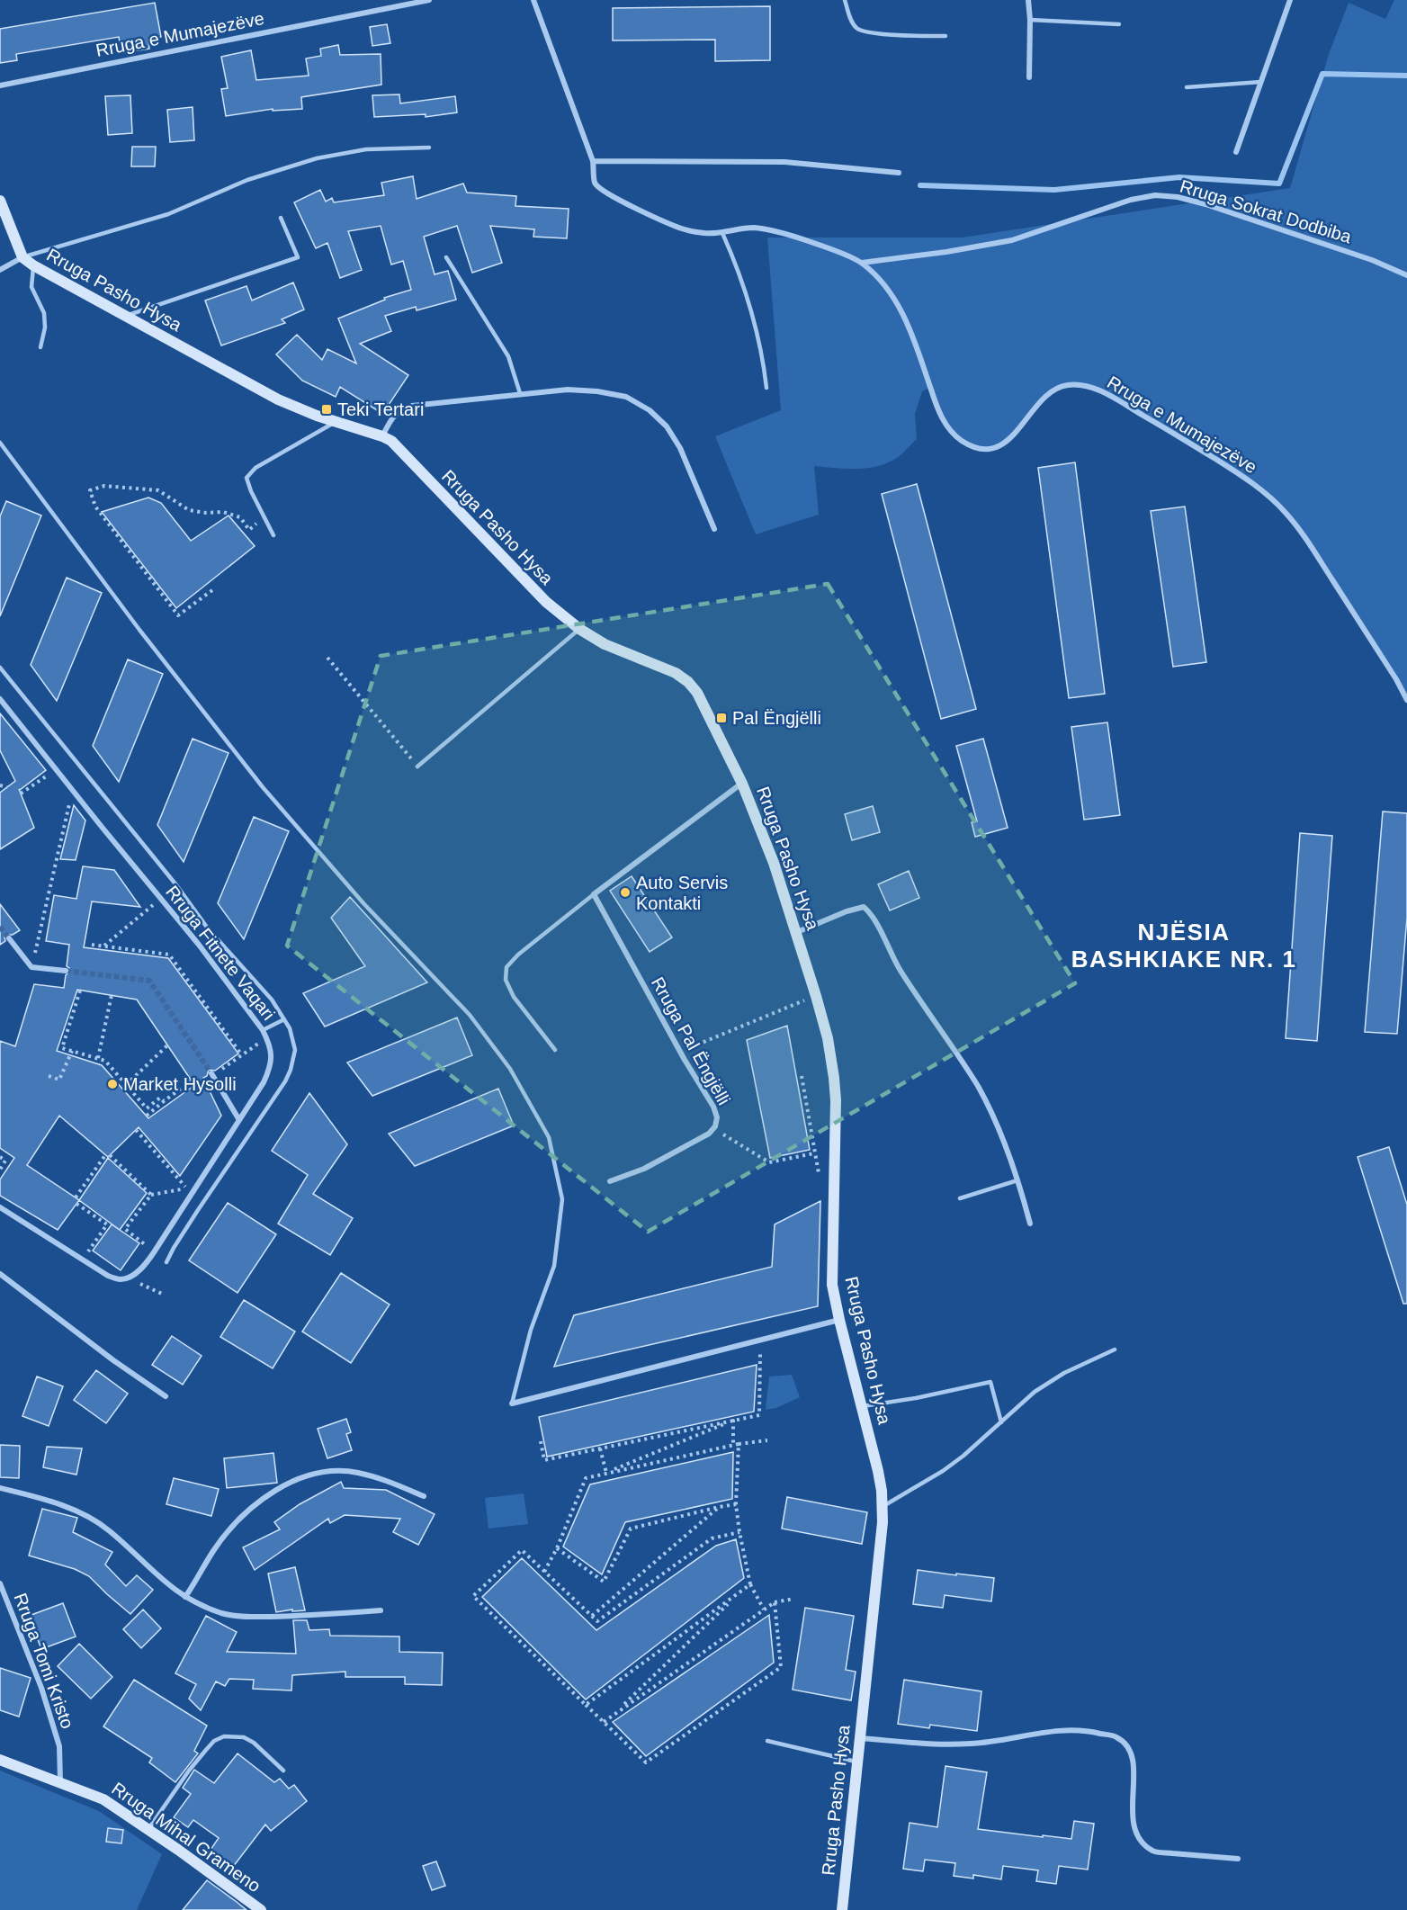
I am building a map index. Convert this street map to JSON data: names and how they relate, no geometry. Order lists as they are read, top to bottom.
{
  "streets": {
    "main road": ["Rruga Pasho Hysa", "Rruga Mihal Grameno"],
    "street": [
      "Rruga e Mumajezëve",
      "Rruga Sokrat Dodbiba",
      "Rruga Fitnete Vaqari",
      "Rruga Pal Ëngjëlli",
      "Rruga Tomi Kristo"
    ]
  },
  "crossings": [
    ["Rruga e Mumajezëve", "Rruga Sokrat Dodbiba"],
    ["Rruga Tomi Kristo", "Rruga Mihal Grameno"]
  ],
  "districts": ["NJËSIA BASHKIAKE NR. 1"],
  "places": {
    "transit": ["Teki Tertari", "Pal Ëngjëlli"],
    "other": ["Auto Servis Kontakti", "Market Hysolli"]
  }
}
